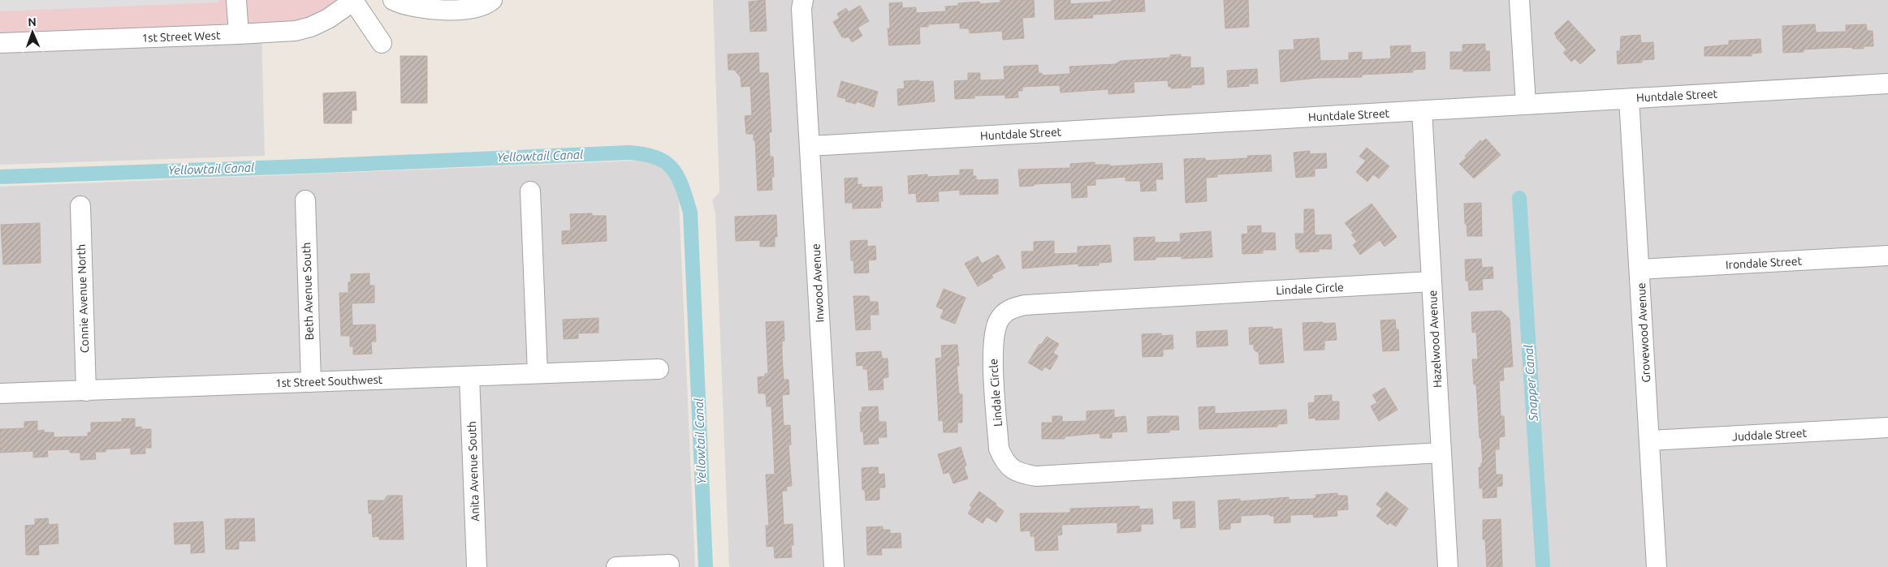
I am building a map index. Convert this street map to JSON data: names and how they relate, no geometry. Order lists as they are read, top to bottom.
{
  "streets": {
    "street": [
      "1st Street West",
      "Huntdale Street",
      "Irondale Street",
      "Inwood Avenue",
      "Lindale Circle",
      "Beth Avenue South",
      "Connie Avenue North",
      "Grovewood Avenue",
      "Hazelwood Avenue",
      "1st Street Southwest",
      "Juddale Street",
      "Anita Avenue South"
    ]
  },
  "crossings": [
    ["Huntdale Street", "Inwood Avenue"],
    ["Huntdale Street", "Grovewood Avenue"],
    ["Huntdale Street", "Hazelwood Avenue"],
    ["Irondale Street", "Grovewood Avenue"],
    ["Lindale Circle", "Hazelwood Avenue"],
    ["Beth Avenue South", "1st Street Southwest"],
    ["Connie Avenue North", "1st Street Southwest"],
    ["Grovewood Avenue", "Juddale Street"],
    ["1st Street Southwest", "Anita Avenue South"]
  ],
  "water": ["Yellowtail Canal", "Snapper Canal"],
  "north": "top"
}
